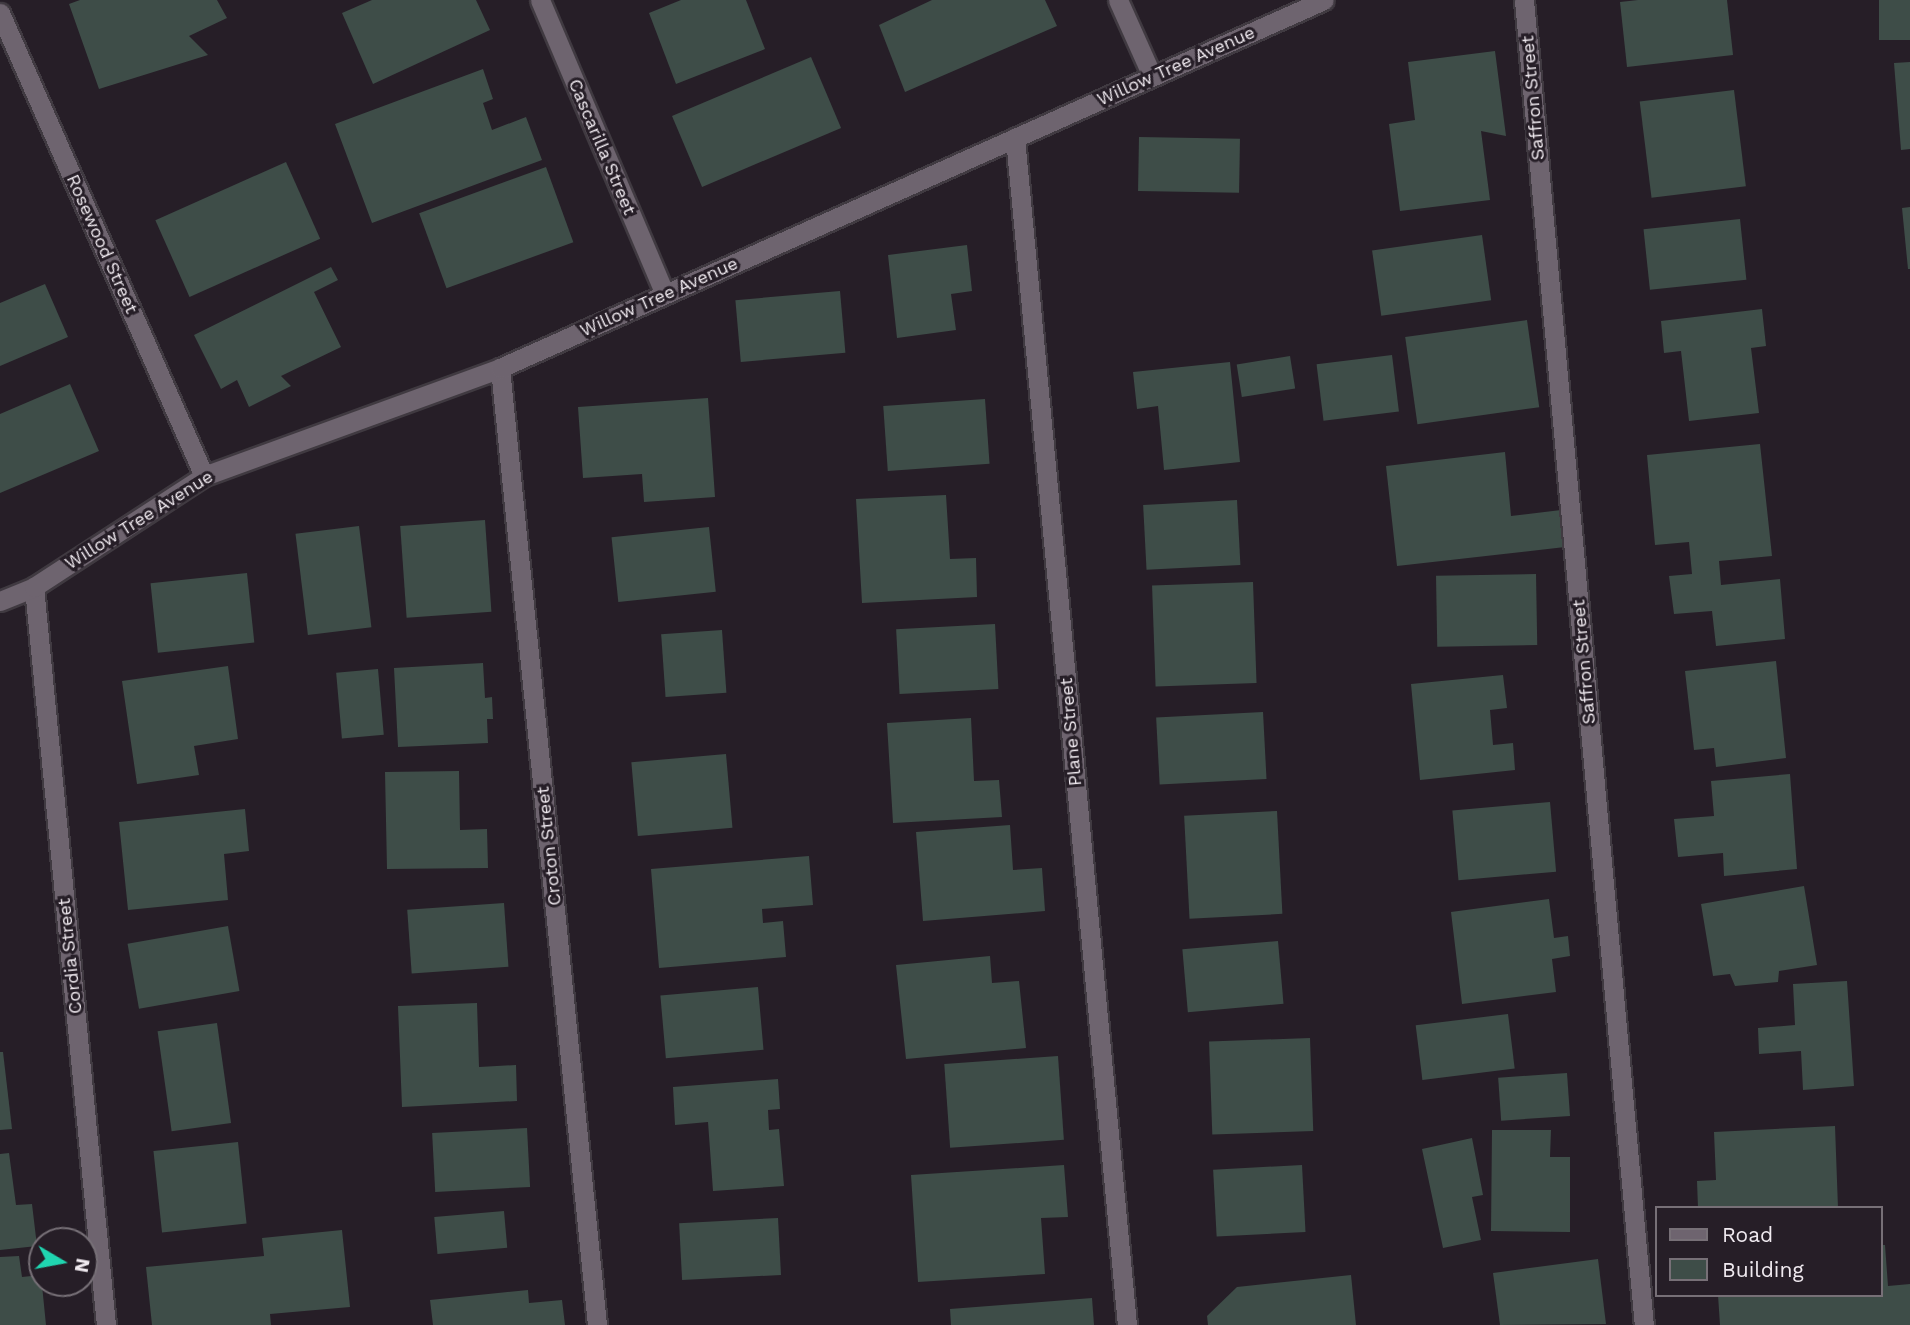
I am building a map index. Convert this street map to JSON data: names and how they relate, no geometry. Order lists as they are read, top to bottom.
{
  "streets": {
    "street": [
      "Willow Tree Avenue",
      "Saffron Street",
      "Cascarilla Street",
      "Rosewood Street",
      "Plane Street",
      "Croton Street",
      "Cordia Street"
    ]
  },
  "crossings": [
    ["Willow Tree Avenue", "Cascarilla Street"],
    ["Willow Tree Avenue", "Rosewood Street"],
    ["Willow Tree Avenue", "Plane Street"],
    ["Willow Tree Avenue", "Croton Street"],
    ["Willow Tree Avenue", "Cordia Street"]
  ],
  "legend": ["Road", "Building"],
  "north": "right"
}
